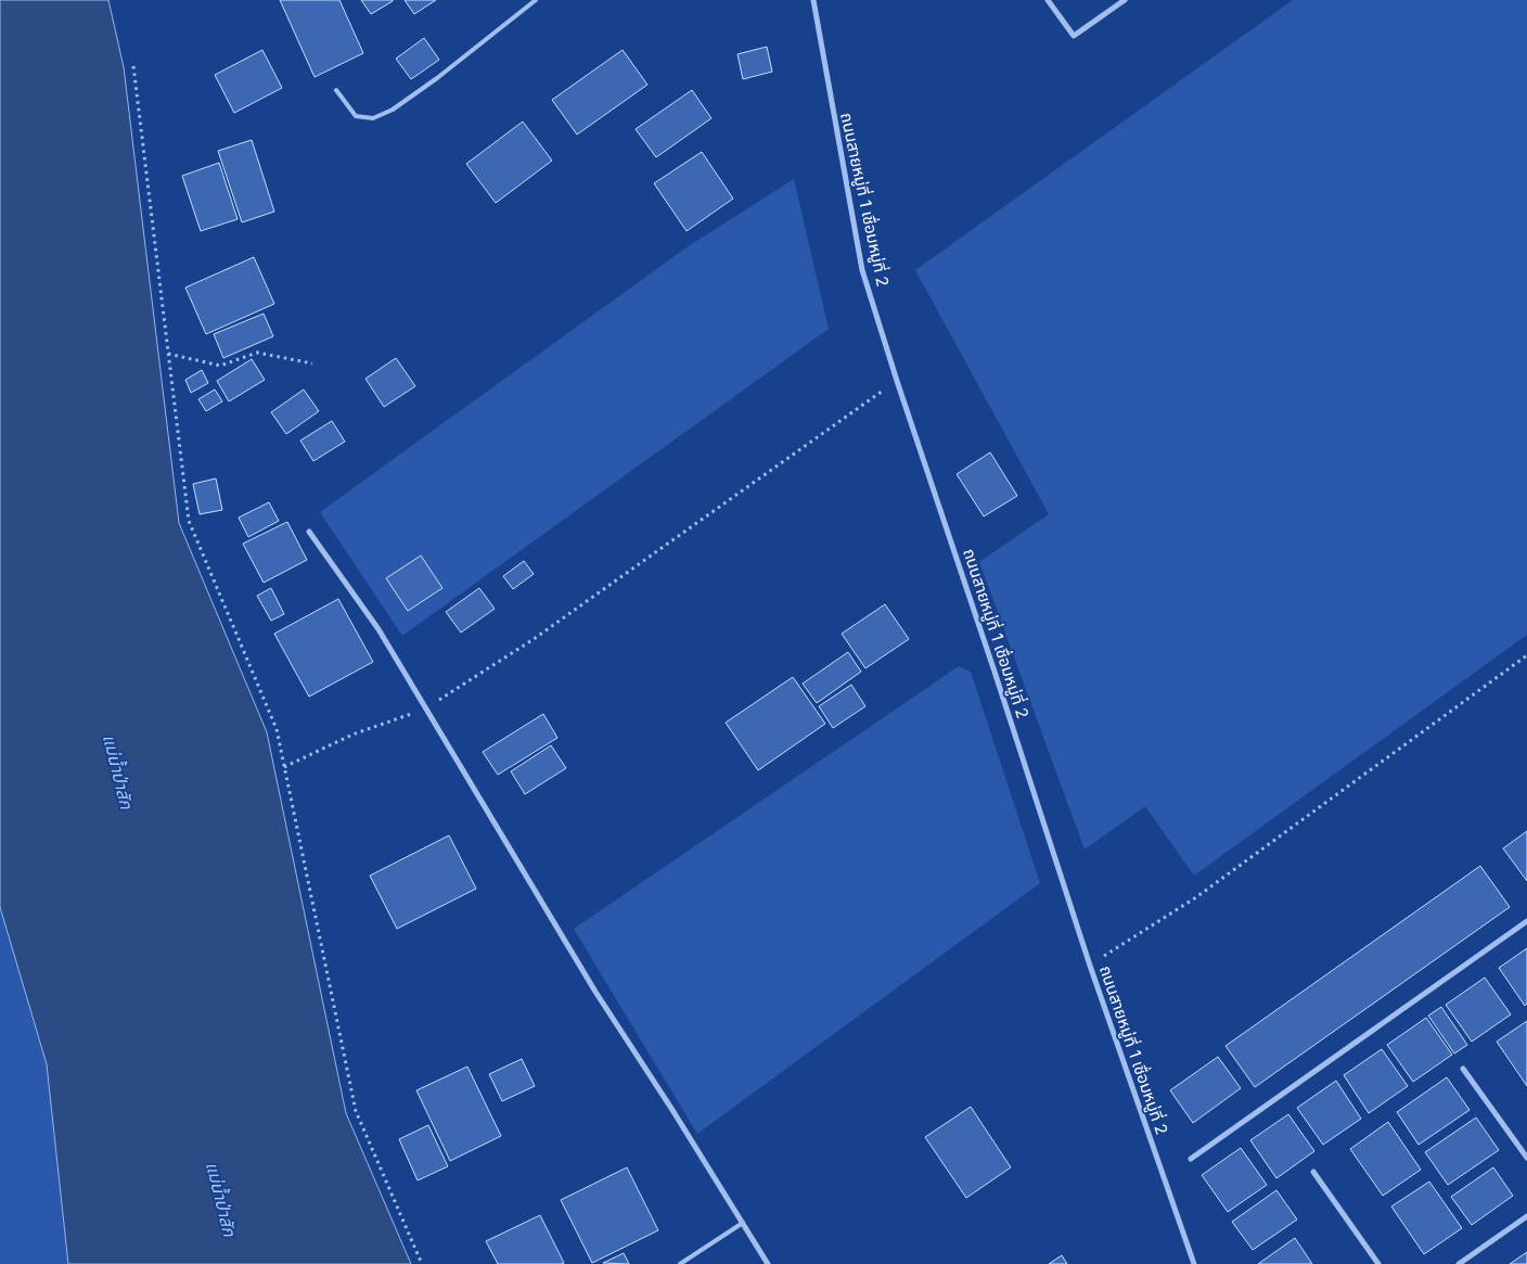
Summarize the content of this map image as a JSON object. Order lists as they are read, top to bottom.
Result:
{
  "streets": {
    "street": ["ถนนสายหมู่ที่ 1 เชื่อมหมู่ที่ 2"]
  },
  "water": ["แม่น้ำป่าสัก"]
}
